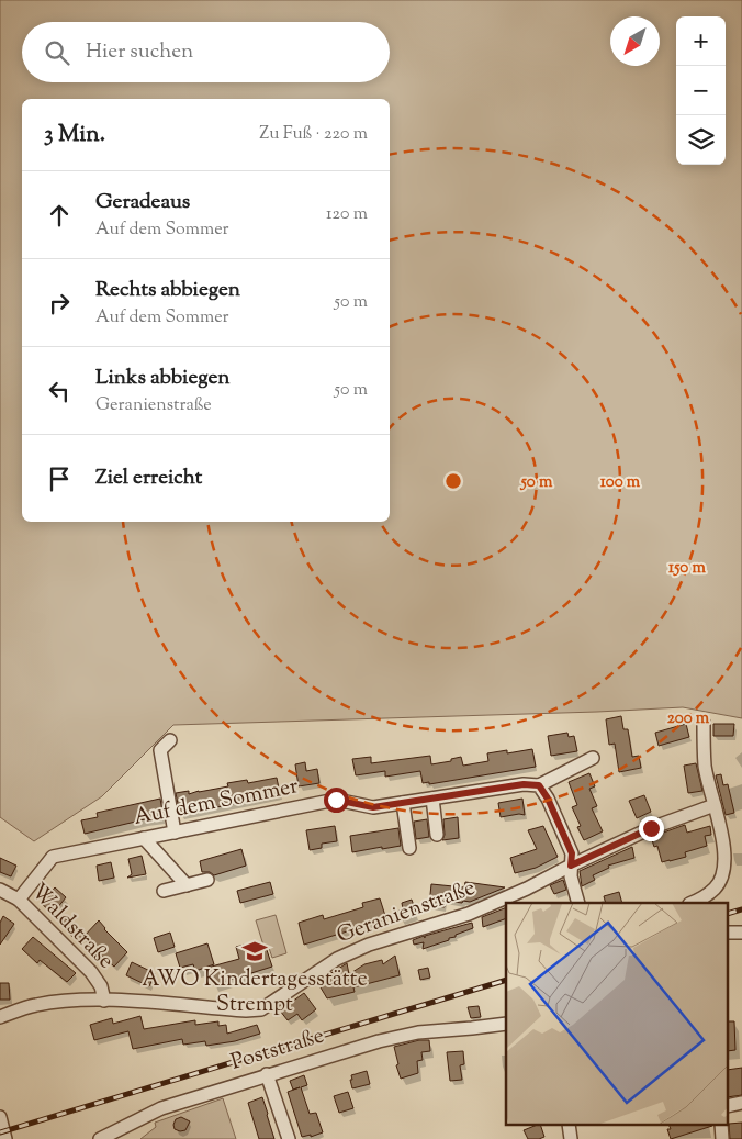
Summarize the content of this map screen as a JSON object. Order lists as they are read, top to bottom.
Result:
{
  "streets": {
    "street": [
      "Auf dem Sommer",
      "Geranienstraße",
      "Waldstraße",
      "Poststraße"
    ]
  },
  "crossings": [
    ["Auf dem Sommer", "Waldstraße"],
    ["Geranienstraße", "Waldstraße"]
  ],
  "places": {
    "school or university": ["AWO Kindertagesstätte Strempt"]
  },
  "north": "bottom left",
  "page": {
    "map_buttons": ["+", "−"],
    "search": "Hier suchen",
    "heading": ["3 Min.", "Zu Fuß · 220 m"],
    "list": [
      ["Geradeaus", "Auf dem Sommer", "120 m"],
      ["Rechts abbiegen", "Auf dem Sommer", "50 m"],
      ["Links abbiegen", "Geranienstraße", "50 m"],
      "Ziel erreicht"
    ]
  },
  "rings": [
    "50 m",
    "100 m",
    "150 m",
    "200 m"
  ]
}
